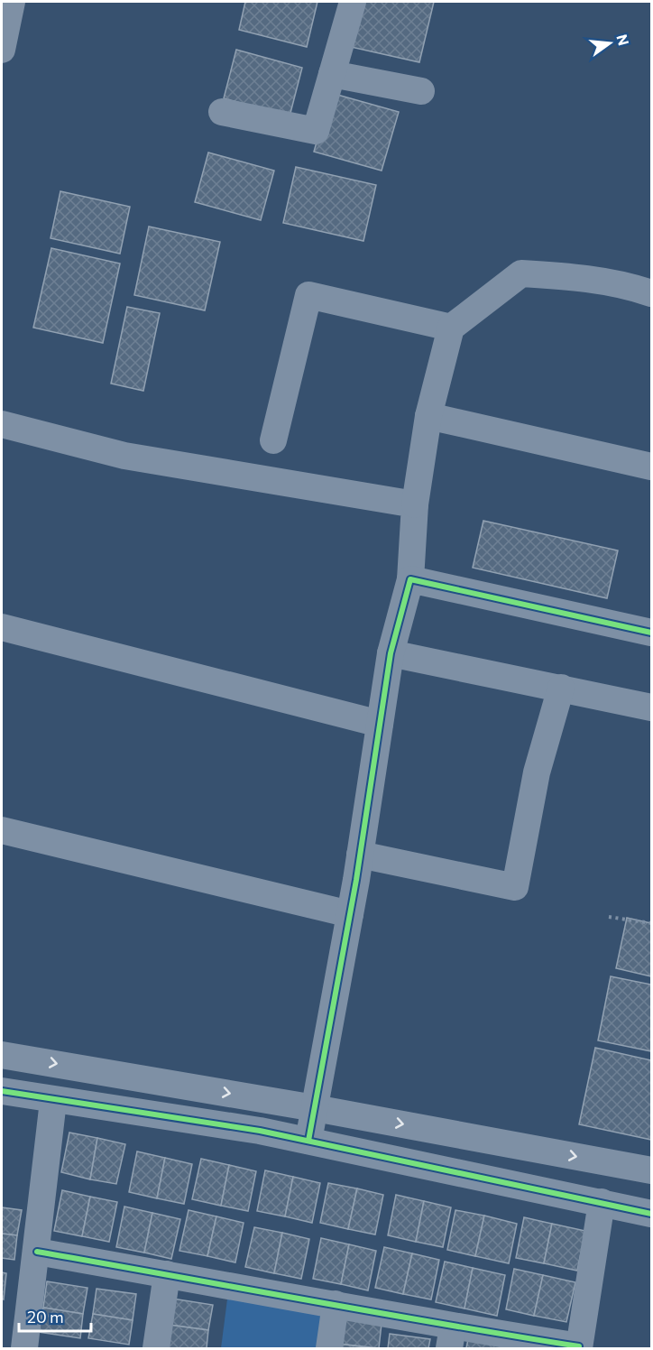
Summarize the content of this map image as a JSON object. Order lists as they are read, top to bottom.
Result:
{
  "scale_bar": "20 m",
  "north": "right"
}
